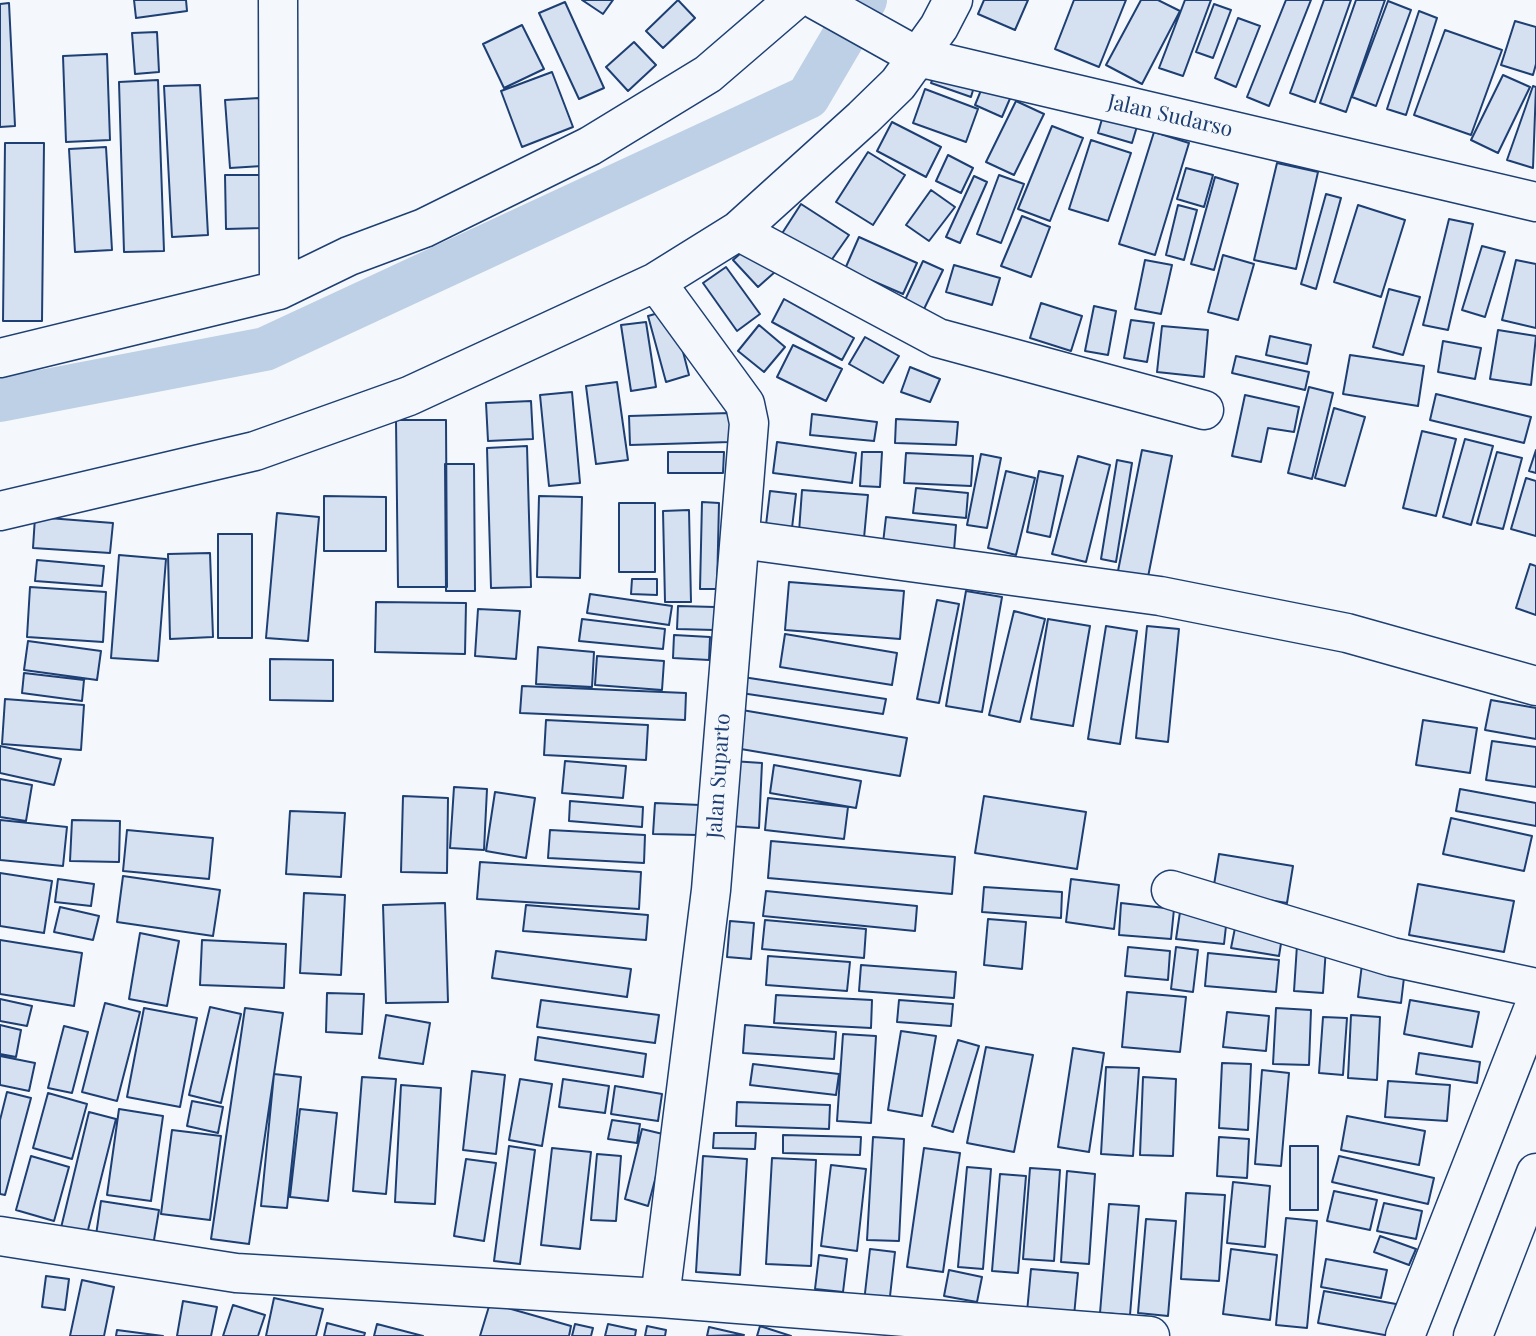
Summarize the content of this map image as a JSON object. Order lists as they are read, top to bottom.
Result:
{
  "streets": {
    "street": ["Jalan Sudarso", "Jalan Suparto"]
  }
}
